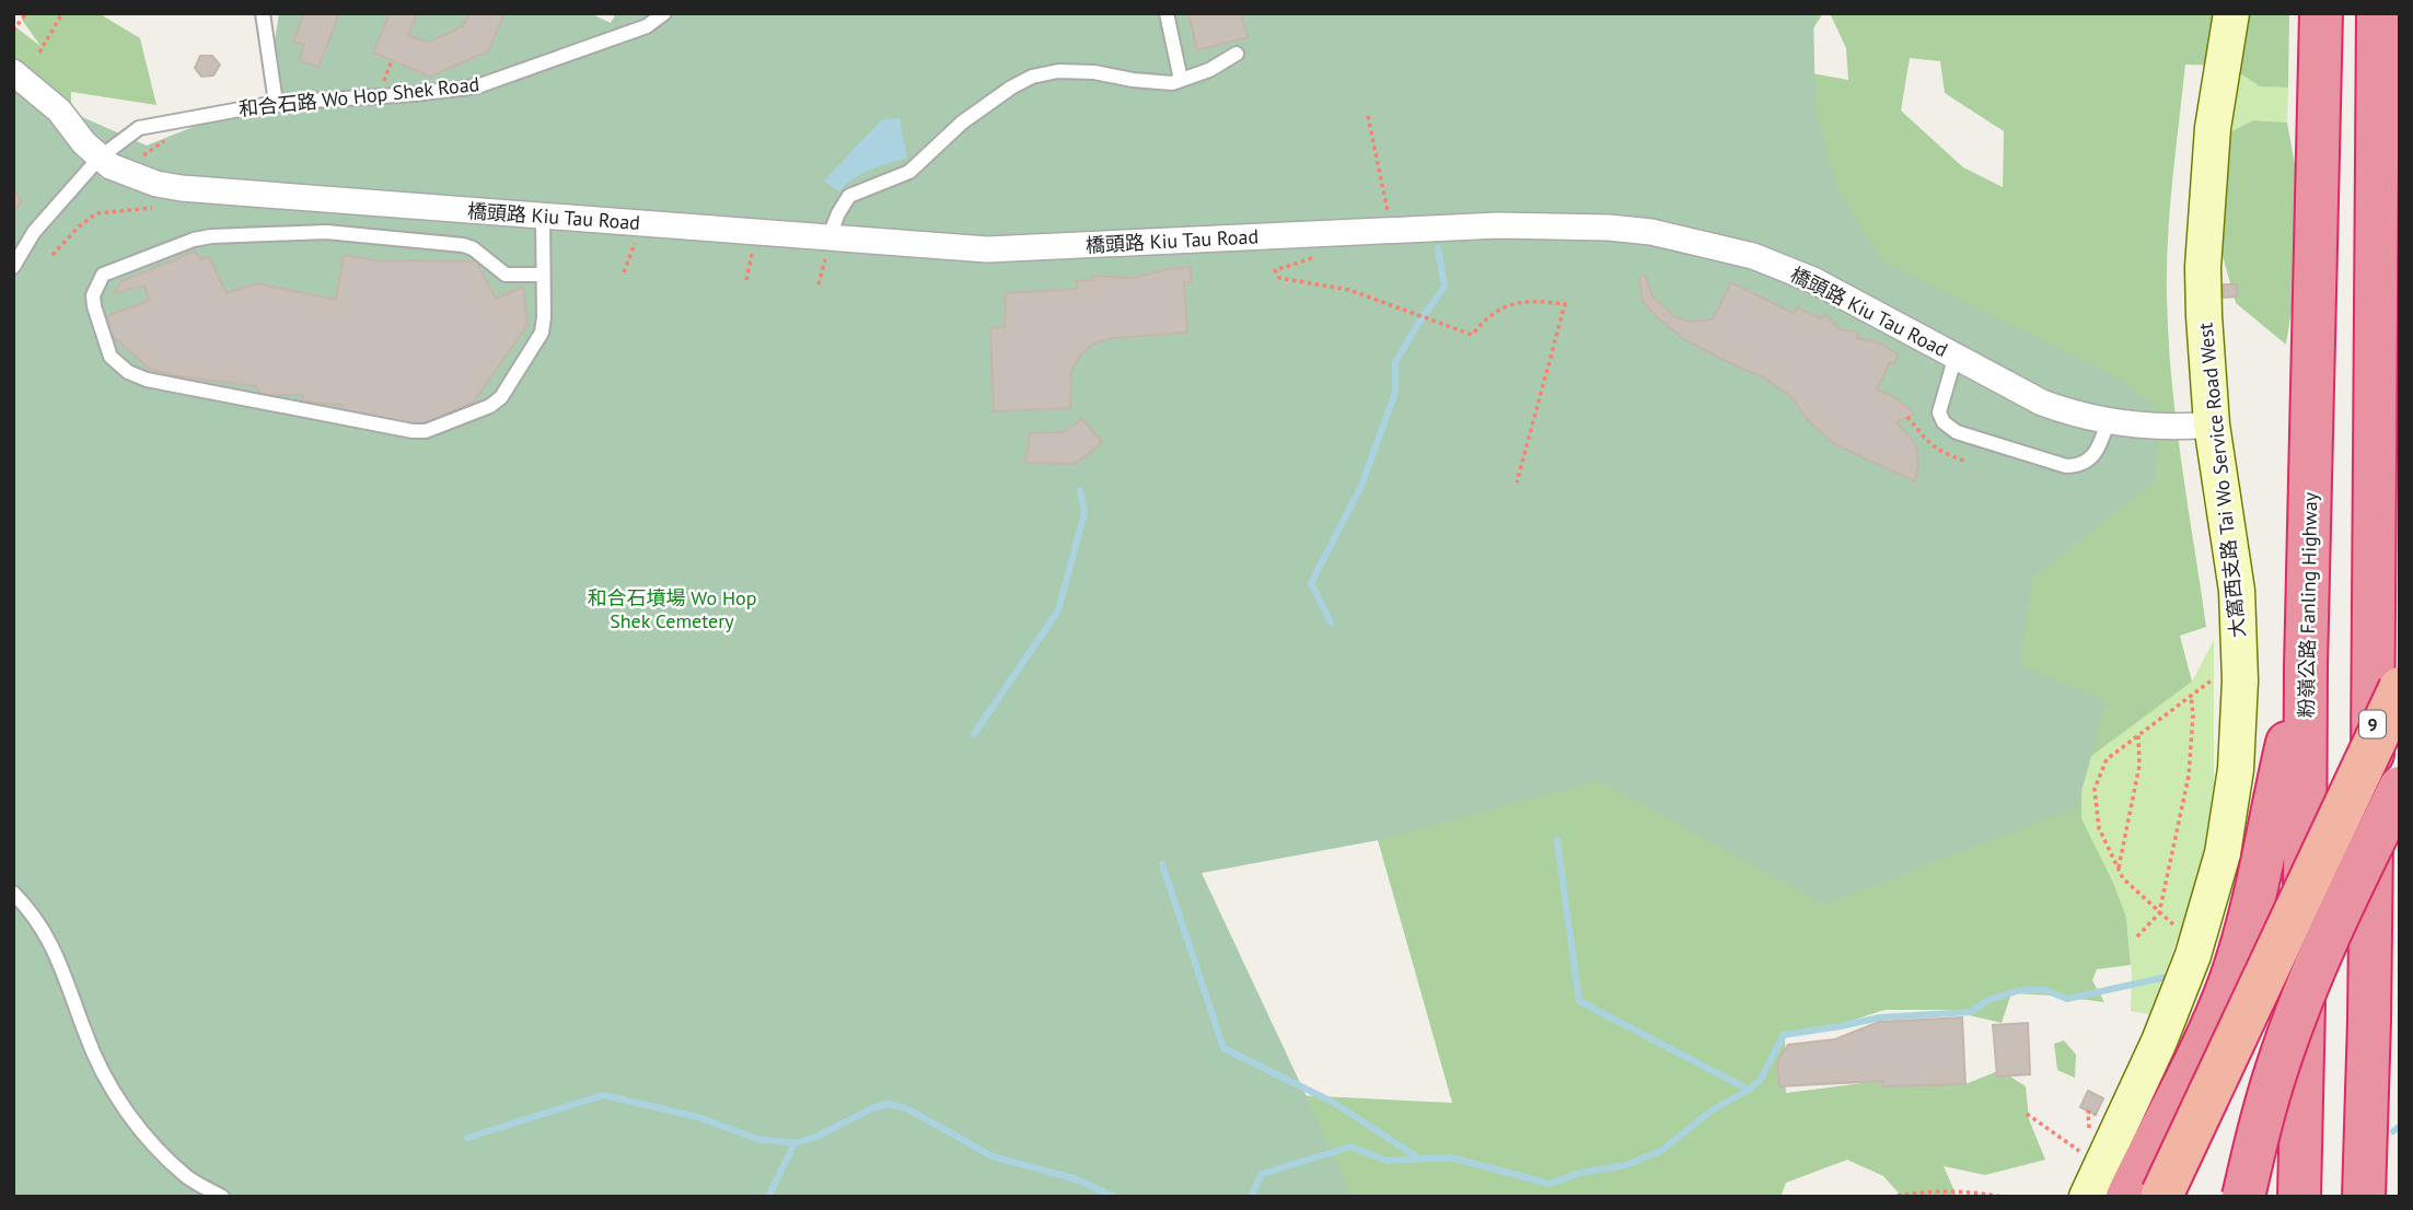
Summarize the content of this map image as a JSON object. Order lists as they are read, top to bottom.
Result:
{
  "streets": {
    "highway": ["粉嶺公路 Fanling Highway", "9"],
    "main road": ["大窩西支路 Tai Wo Service Road West"],
    "street": ["橋頭路 Kiu Tau Road"],
    "lane": ["和合石路 Wo Hop Shek Road"]
  },
  "crossings": [
    ["和合石路 Wo Hop Shek Road", "橋頭路 Kiu Tau Road"],
    ["橋頭路 Kiu Tau Road", "大窩西支路 Tai Wo Service Road West"]
  ],
  "parks": ["和合石墳場 Wo Hop Shek Cemetery"]
}
